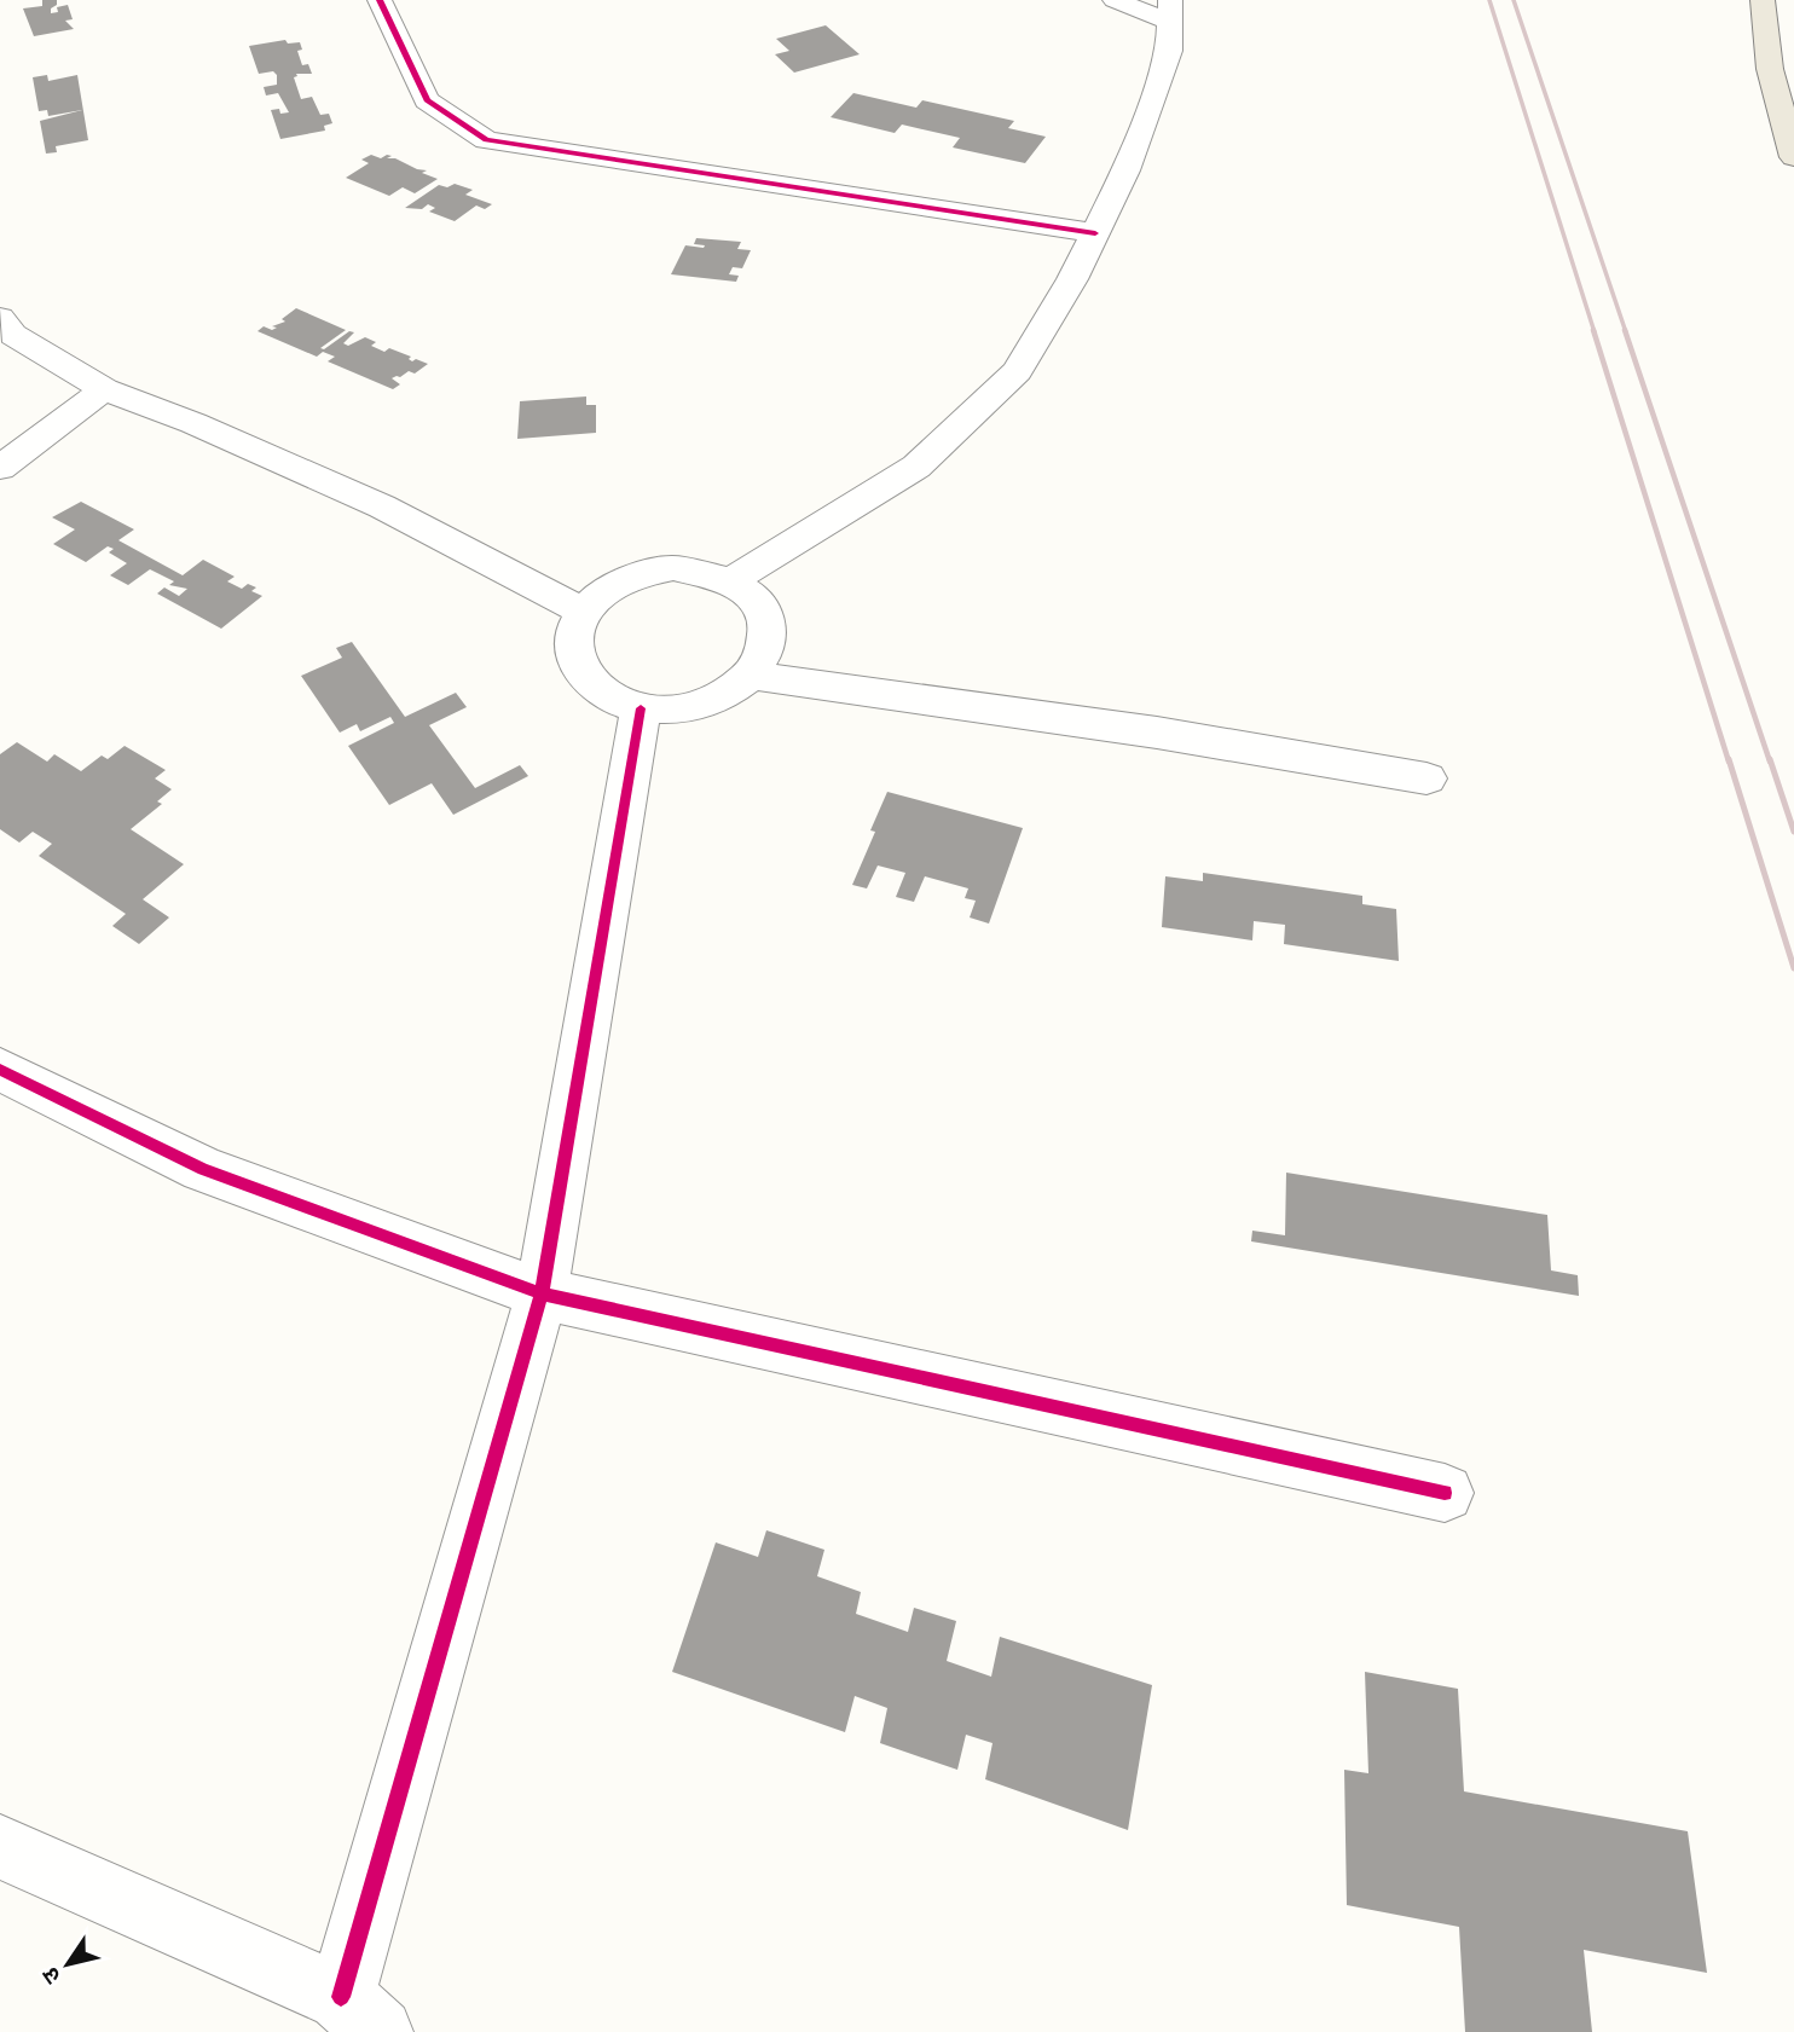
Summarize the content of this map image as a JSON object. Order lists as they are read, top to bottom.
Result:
{
  "north": "bottom left"
}
